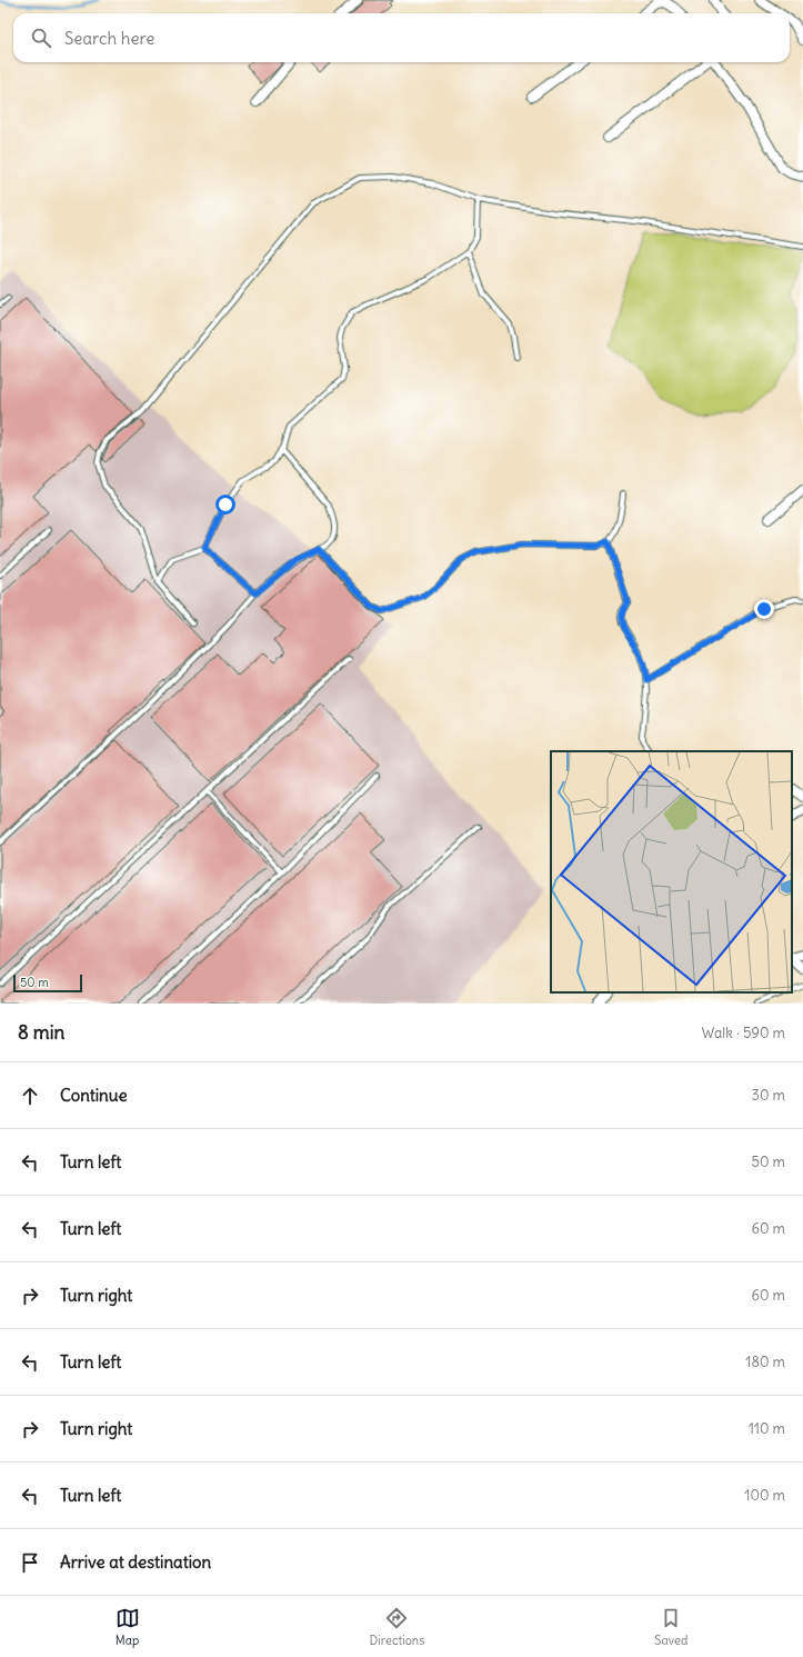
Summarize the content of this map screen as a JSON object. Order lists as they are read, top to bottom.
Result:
{
  "scale_bar": "50 m",
  "page": {
    "search": "Search here",
    "scale": "50 m",
    "heading": ["8 min", "Walk · 590 m"],
    "list": [
      ["Continue", "30 m"],
      ["Turn left", "50 m"],
      ["Turn left", "60 m"],
      ["Turn right", "60 m"],
      ["Turn left", "180 m"],
      ["Turn right", "110 m"],
      ["Turn left", "100 m"],
      "Arrive at destination"
    ],
    "nav": ["Map", "Directions", "Saved"]
  }
}
